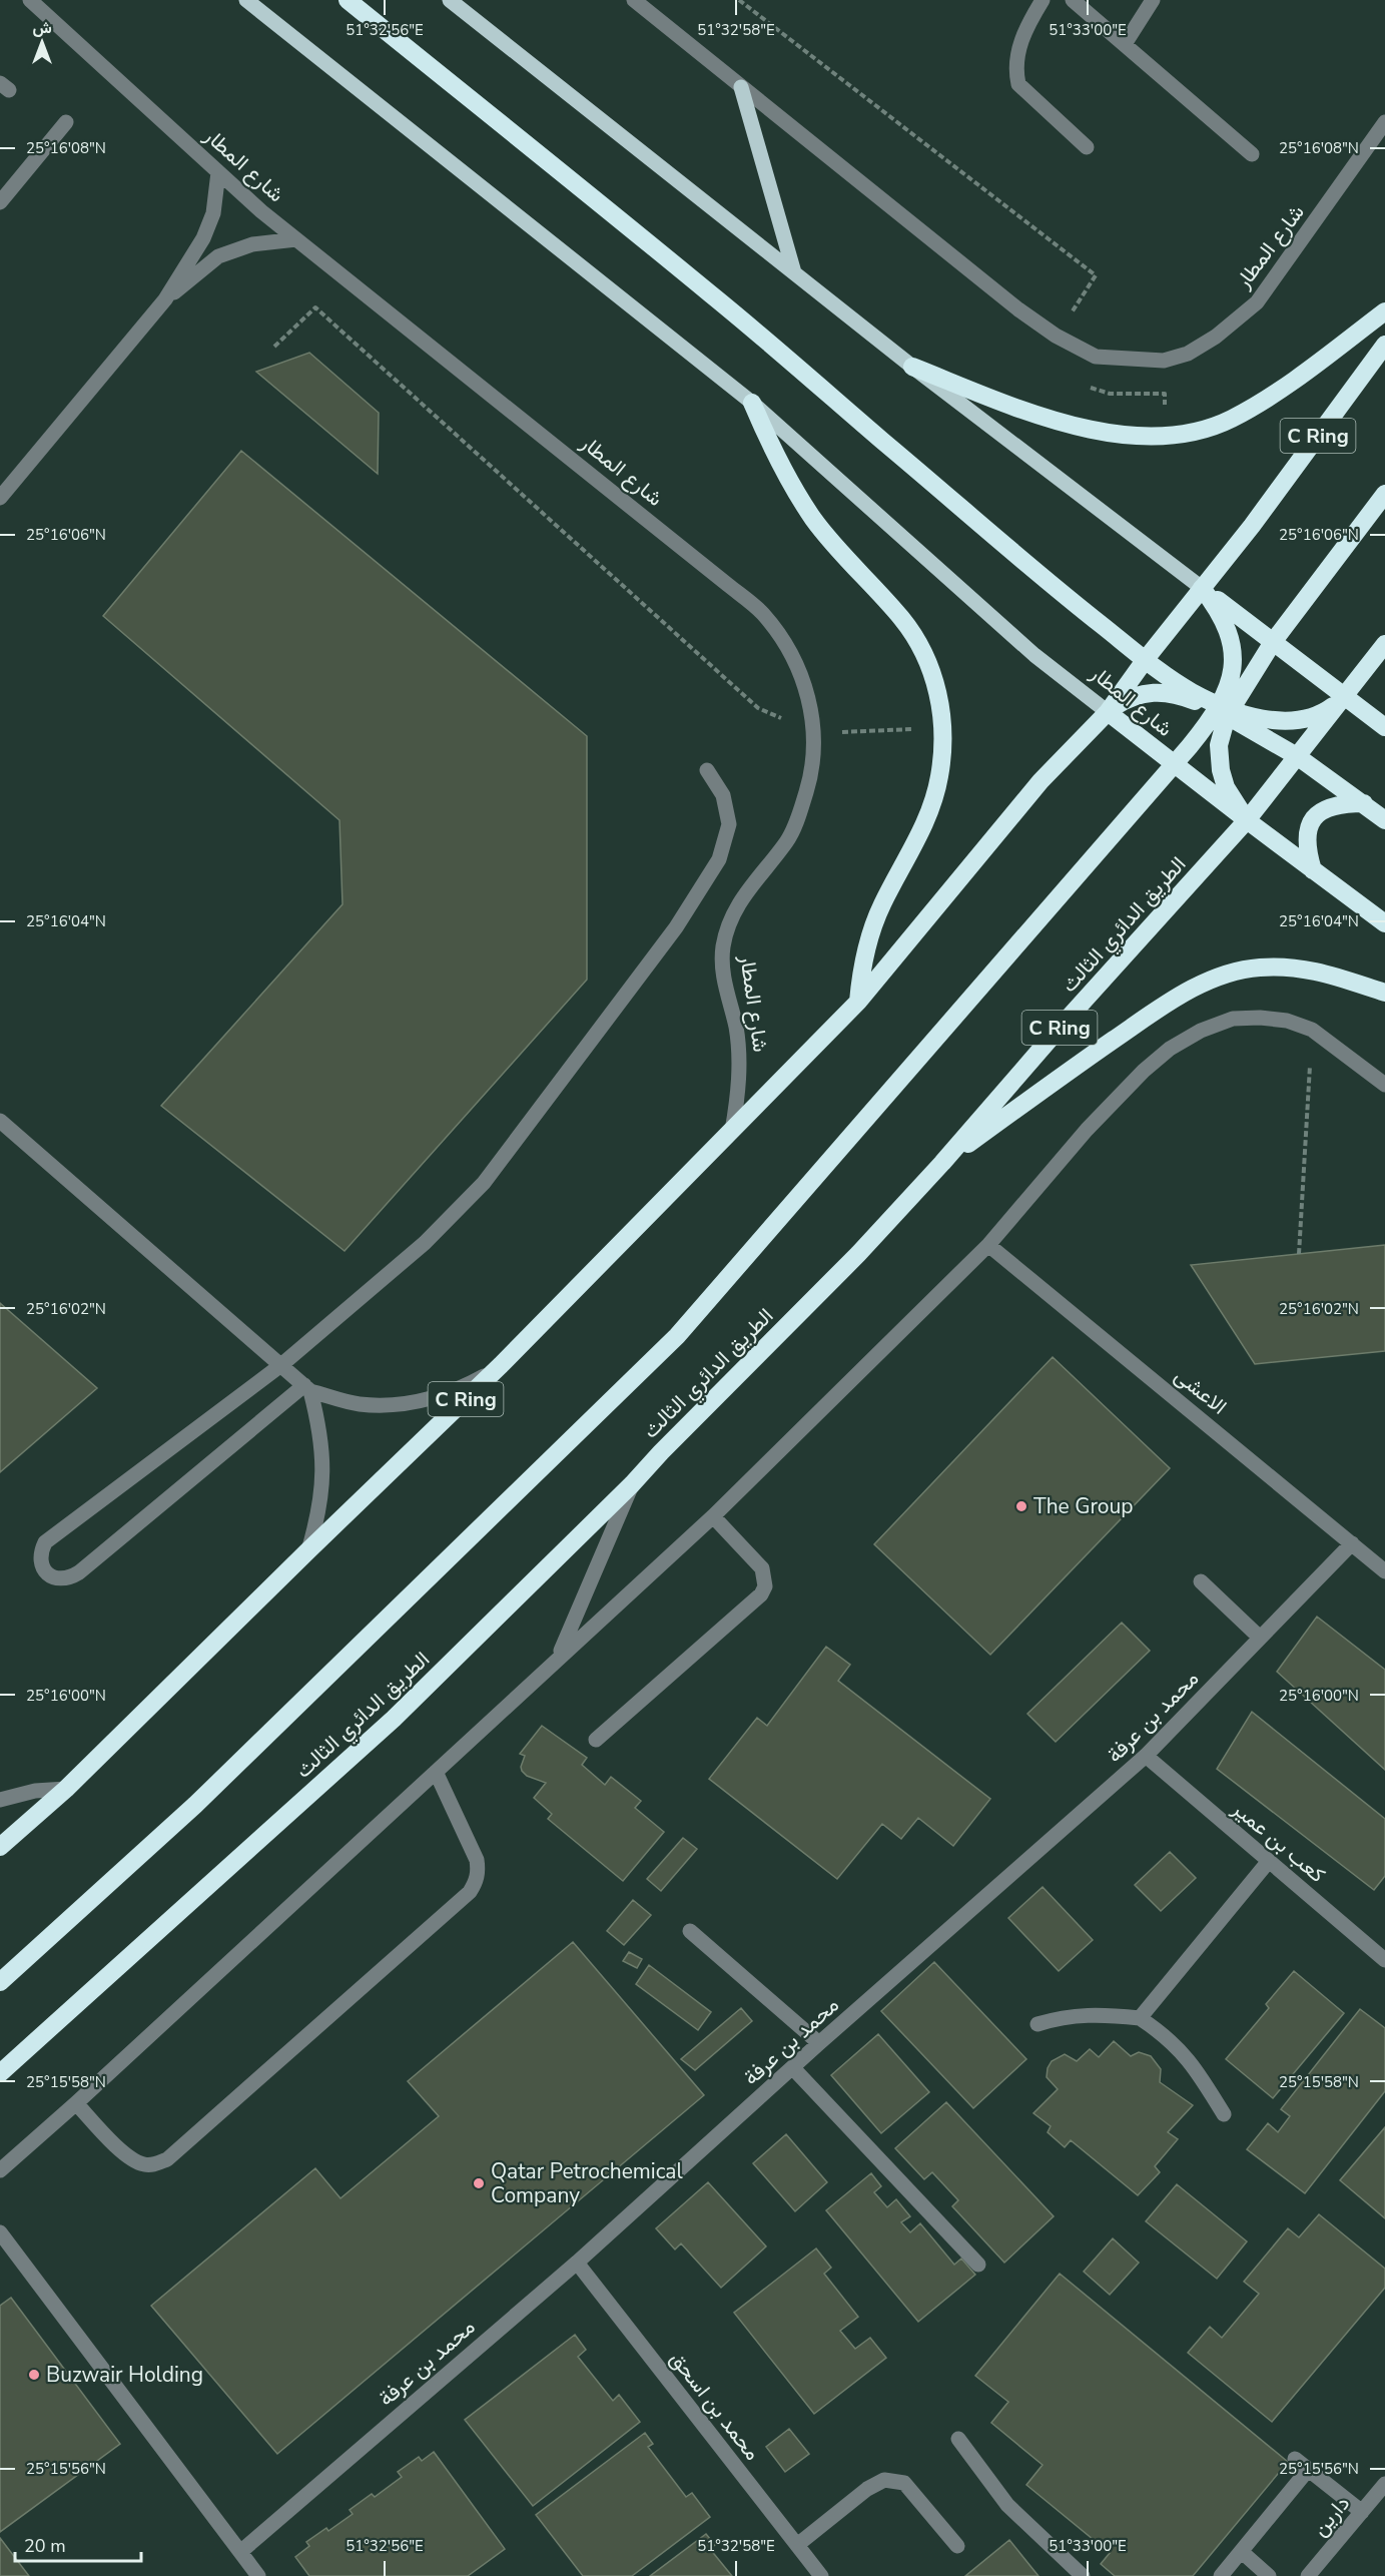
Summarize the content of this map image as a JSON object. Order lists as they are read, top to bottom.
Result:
{
  "streets": {
    "highway": ["شارع المطار", "C Ring", "الطريق الدائري الثالث"],
    "street": [
      "الاعشى",
      "محمد بن عرفة",
      "كعب بن عمير",
      "محمد بن اسحق",
      "دارين"
    ]
  },
  "crossings": [
    ["شارع المطار", "C Ring"],
    ["شارع المطار", "الطريق الدائري الثالث"],
    ["الاعشى", "محمد بن عرفة"],
    ["محمد بن عرفة", "كعب بن عمير"],
    ["محمد بن عرفة", "محمد بن اسحق"]
  ],
  "places": ["The Group", "Qatar Petrochemical Company", "Buzwair Holding"],
  "scale_bar": "20 m",
  "north": "top",
  "coordinates": [
    "51°32'56\"E",
    "51°32'58\"E",
    "51°33'00\"E",
    "25°16'08\"N",
    "25°16'06\"N",
    "25°16'04\"N",
    "25°16'02\"N",
    "25°16'00\"N",
    "25°15'58\"N",
    "25°15'56\"N"
  ]
}
